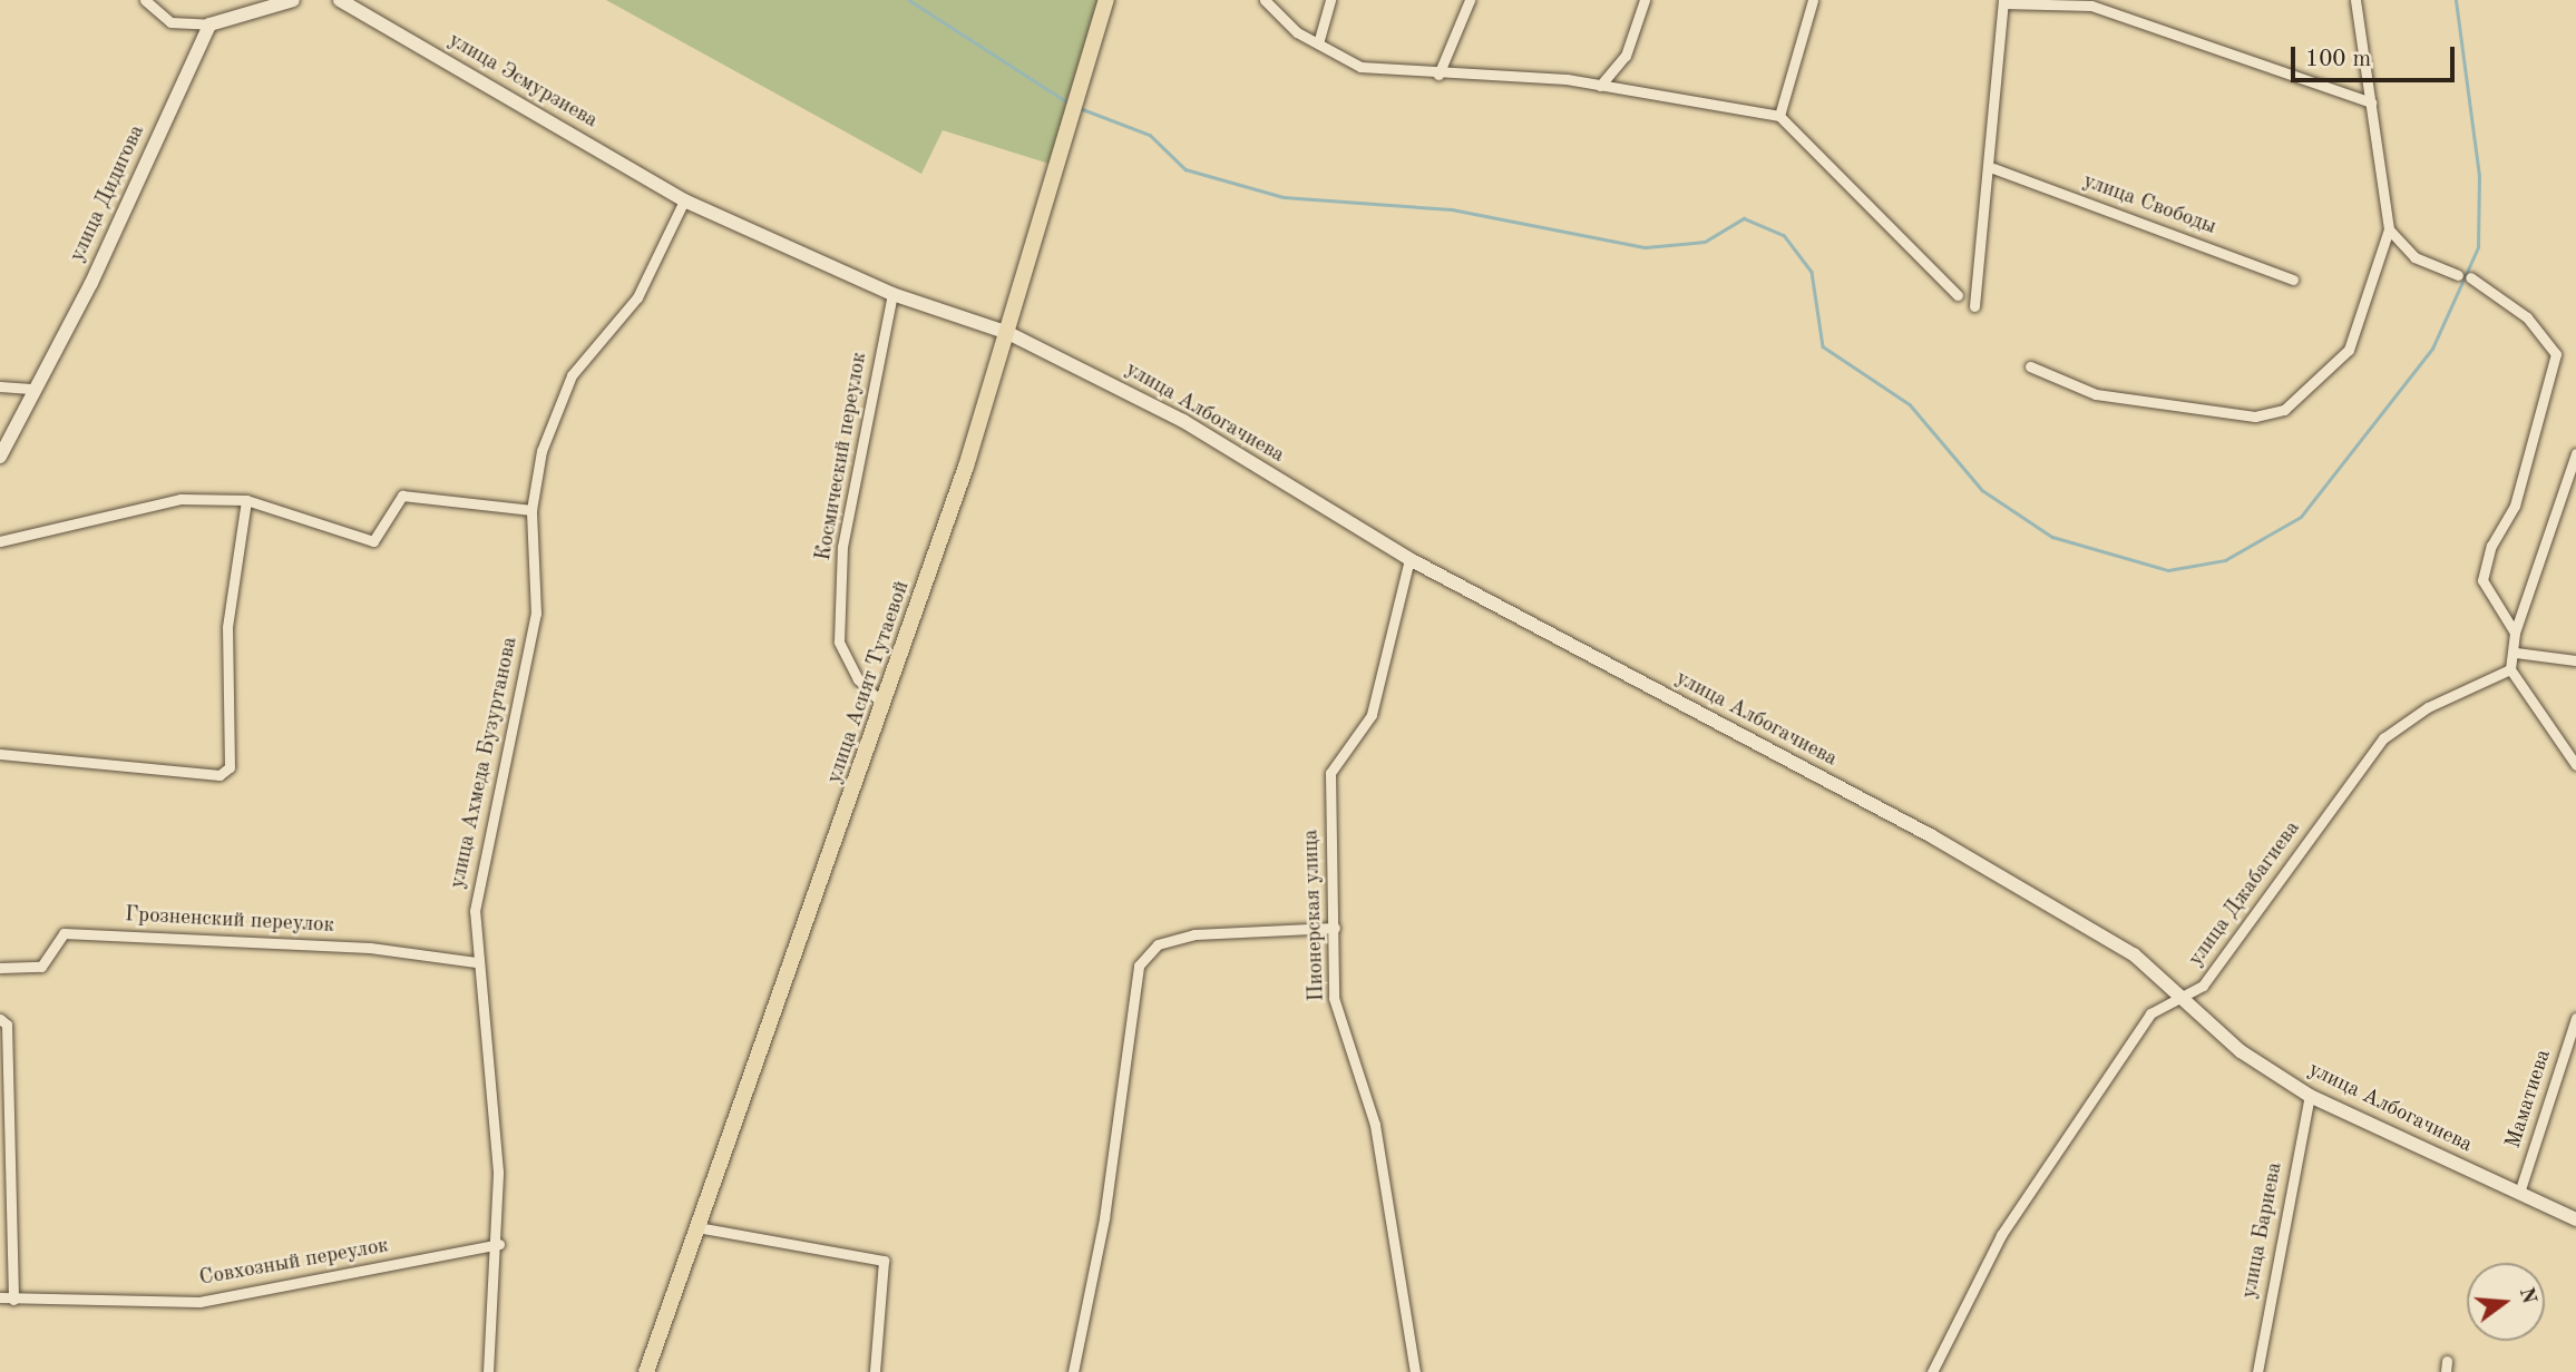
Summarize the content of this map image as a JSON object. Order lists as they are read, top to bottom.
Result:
{
  "streets": {
    "main road": ["улица Асият Тутаевой"],
    "street": [
      "улица Эсмурзиева",
      "улица Дидигова",
      "улица Свободы",
      "улица Албогачиева",
      "Космический переулок",
      "улица Ахмеда Бузуртанова",
      "улица Джабагиева",
      "Пионерская улица",
      "Грозненский переулок",
      "Маматиева",
      "улица Бариева",
      "Совхозный переулок"
    ]
  },
  "crossings": [
    ["улица Эсмурзиева", "улица Албогачиева"],
    ["улица Эсмурзиева", "Космический переулок"],
    ["улица Эсмурзиева", "улица Ахмеда Бузуртанова"],
    ["улица Албогачиева", "Космический переулок"],
    ["улица Албогачиева", "улица Асият Тутаевой"],
    ["улица Албогачиева", "улица Джабагиева"],
    ["улица Албогачиева", "Пионерская улица"],
    ["улица Албогачиева", "Маматиева"],
    ["улица Албогачиева", "улица Бариева"],
    ["Космический переулок", "улица Асият Тутаевой"],
    ["улица Ахмеда Бузуртанова", "Грозненский переулок"],
    ["улица Ахмеда Бузуртанова", "Совхозный переулок"]
  ],
  "scale_bar": "100 m",
  "north": "right"
}
